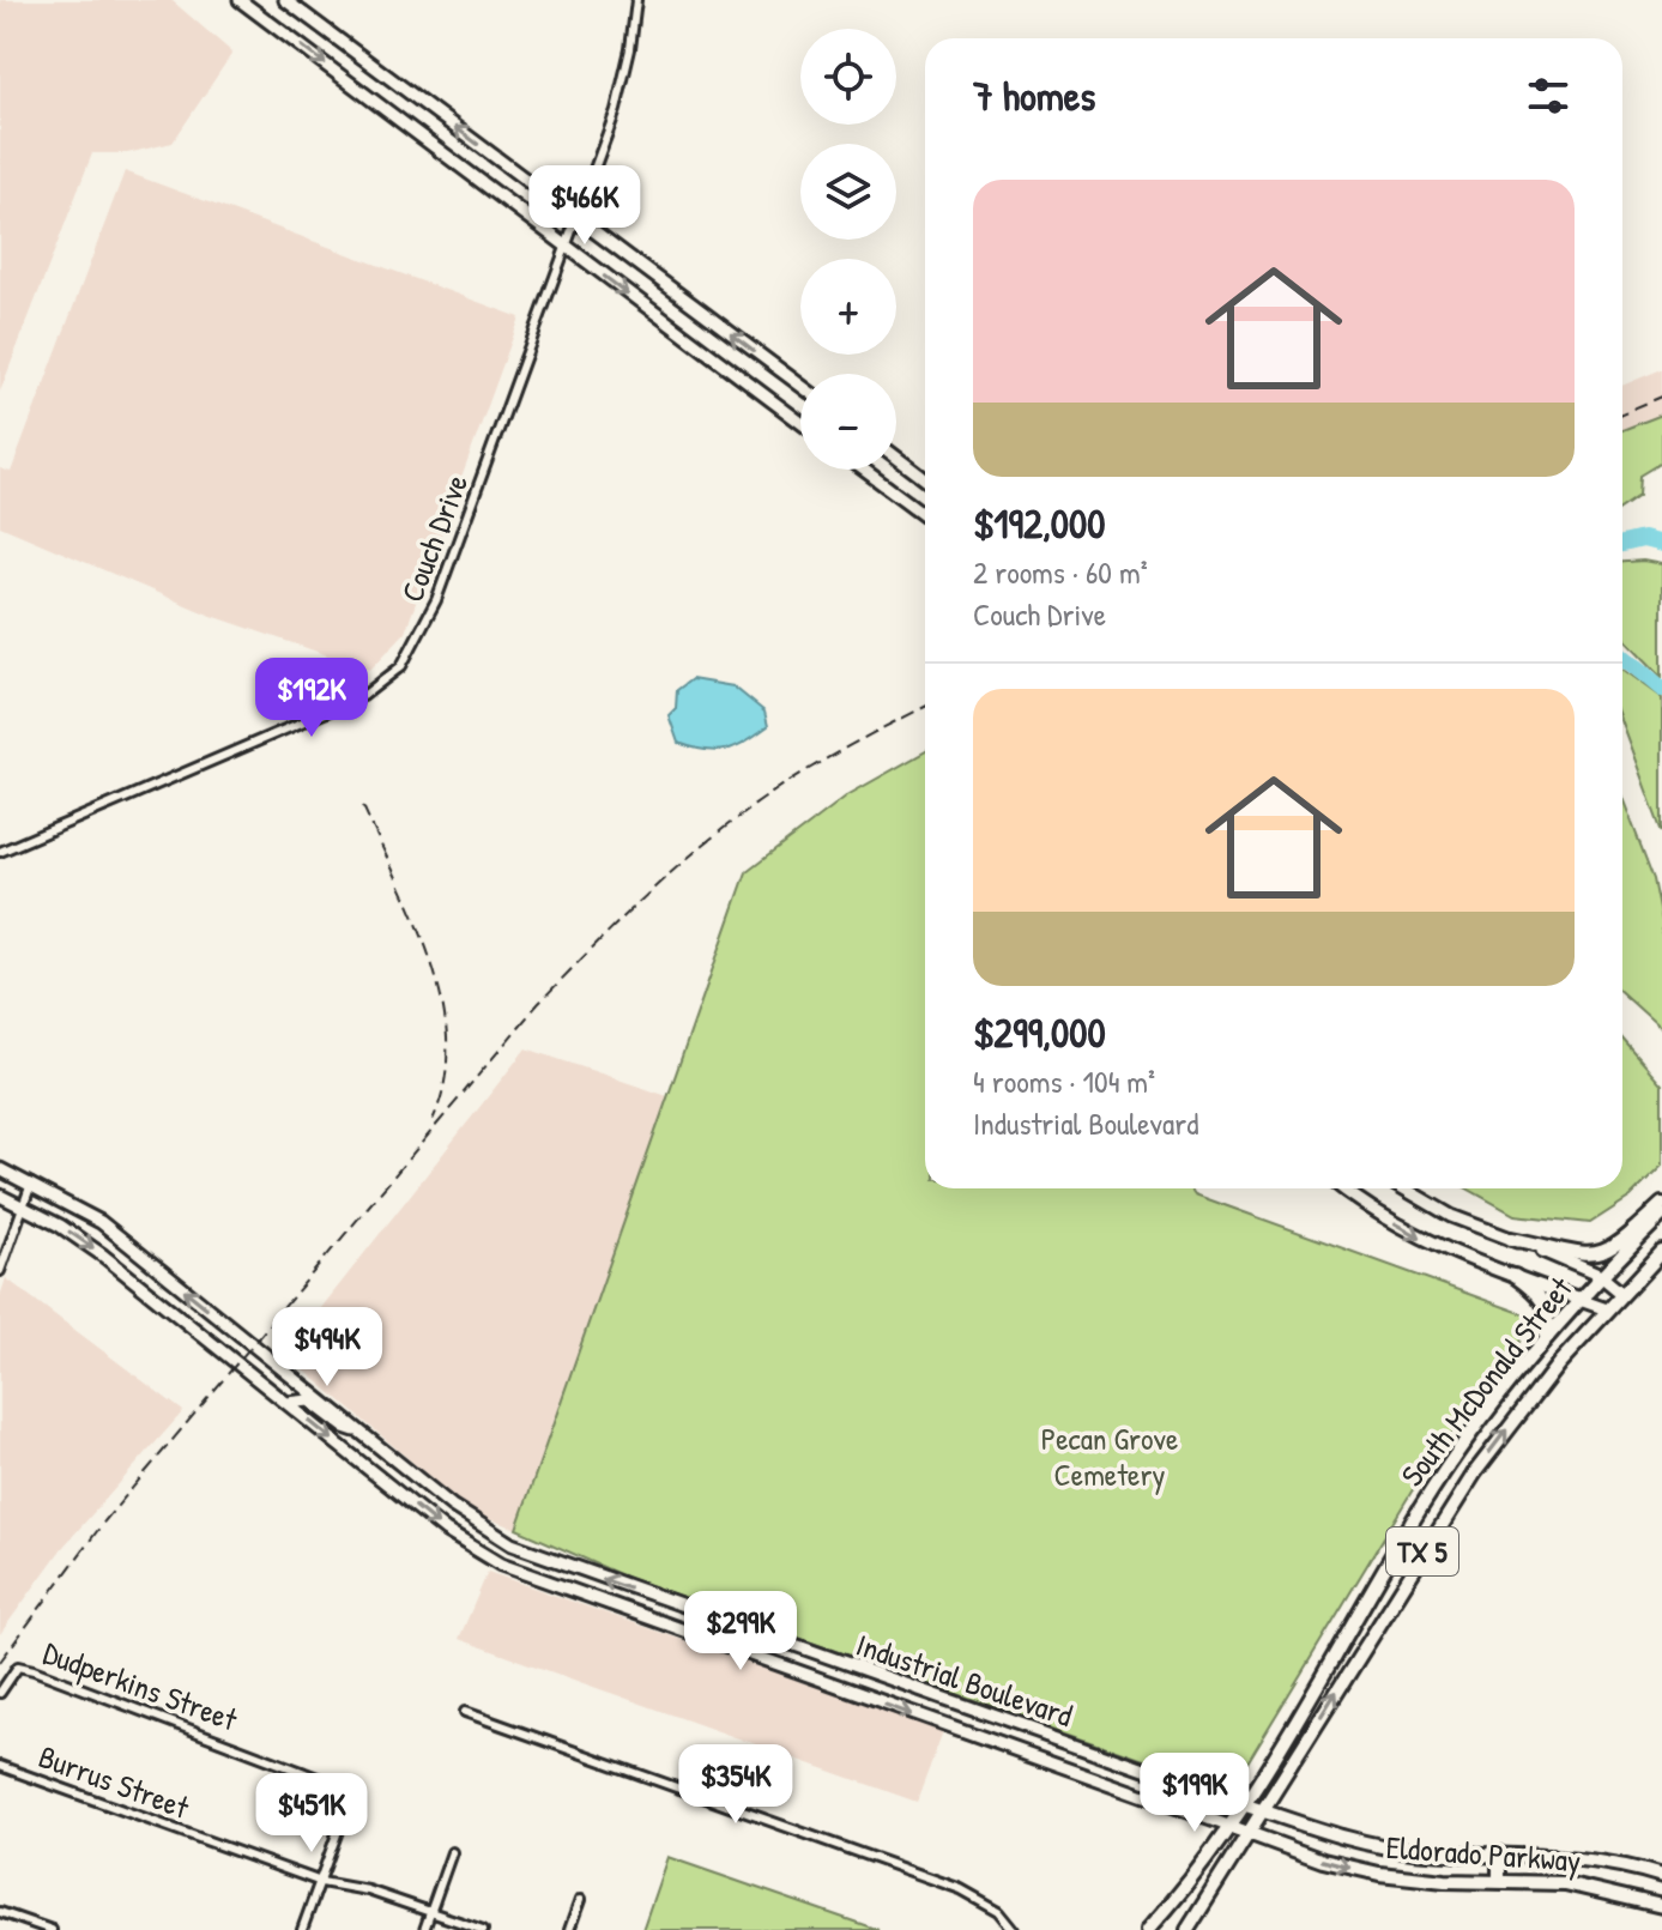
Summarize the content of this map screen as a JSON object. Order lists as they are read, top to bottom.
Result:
{
  "streets": {
    "main road": [
      "South McDonald Street",
      "TX 5",
      "Industrial Boulevard",
      "Eldorado Parkway"
    ],
    "street": ["Couch Drive", "Dudperkins Street", "Burrus Street"]
  },
  "crossings": [
    ["South McDonald Street", "Industrial Boulevard"],
    ["South McDonald Street", "Eldorado Parkway"],
    ["Industrial Boulevard", "Eldorado Parkway"],
    ["Dudperkins Street", "Burrus Street"]
  ],
  "parks": ["Pecan Grove Cemetery"],
  "page": {
    "map_buttons": ["+", "−"],
    "heading": "7 homes",
    "list": [
      {
        "name": "$192,000",
        "note": "2 rooms · 60 m² · Couch Drive"
      },
      {
        "name": "$299,000",
        "note": "4 rooms · 104 m² · Industrial Boulevard"
      }
    ],
    "price": [
      "$466K",
      "$192K",
      "$494K",
      "$299K",
      "$354K",
      "$199K",
      "$451K"
    ]
  }
}
